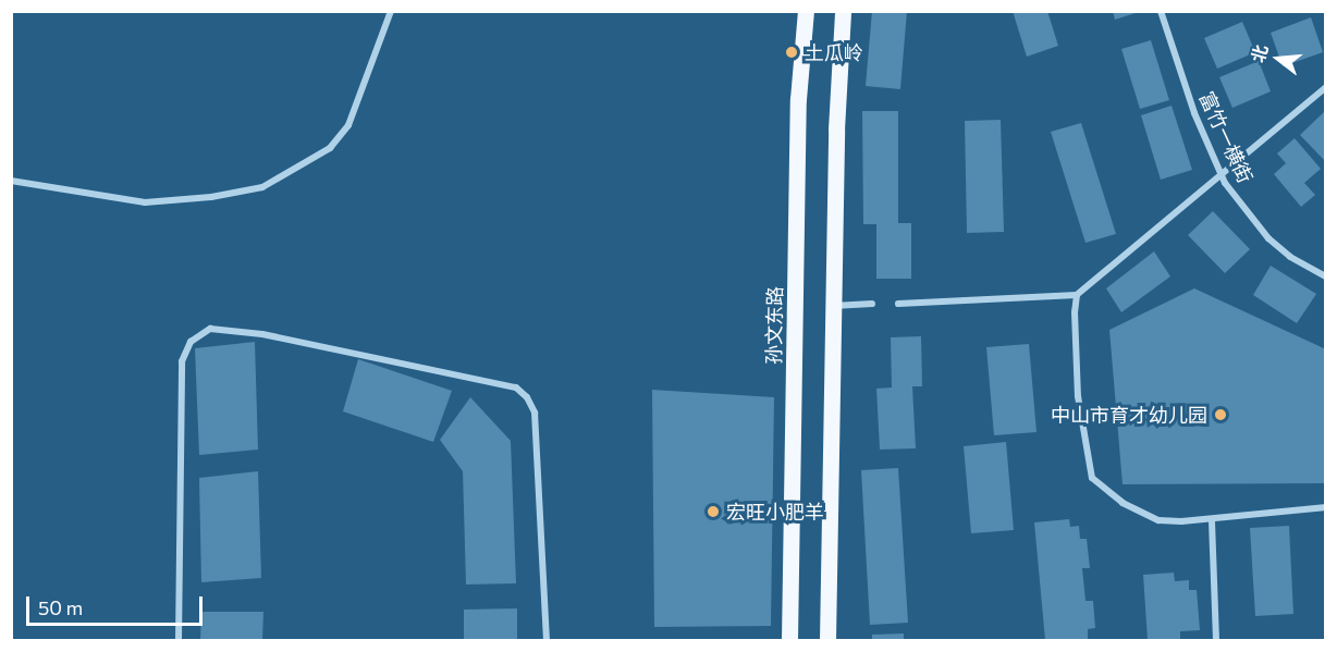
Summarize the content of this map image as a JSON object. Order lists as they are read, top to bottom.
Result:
{
  "streets": {
    "main road": ["孙文东路"],
    "street": ["富竹一横街"]
  },
  "places": ["土瓜岭", "中山市育才幼儿园", "宏旺小肥羊"],
  "scale_bar": "50 m",
  "north": "left"
}
